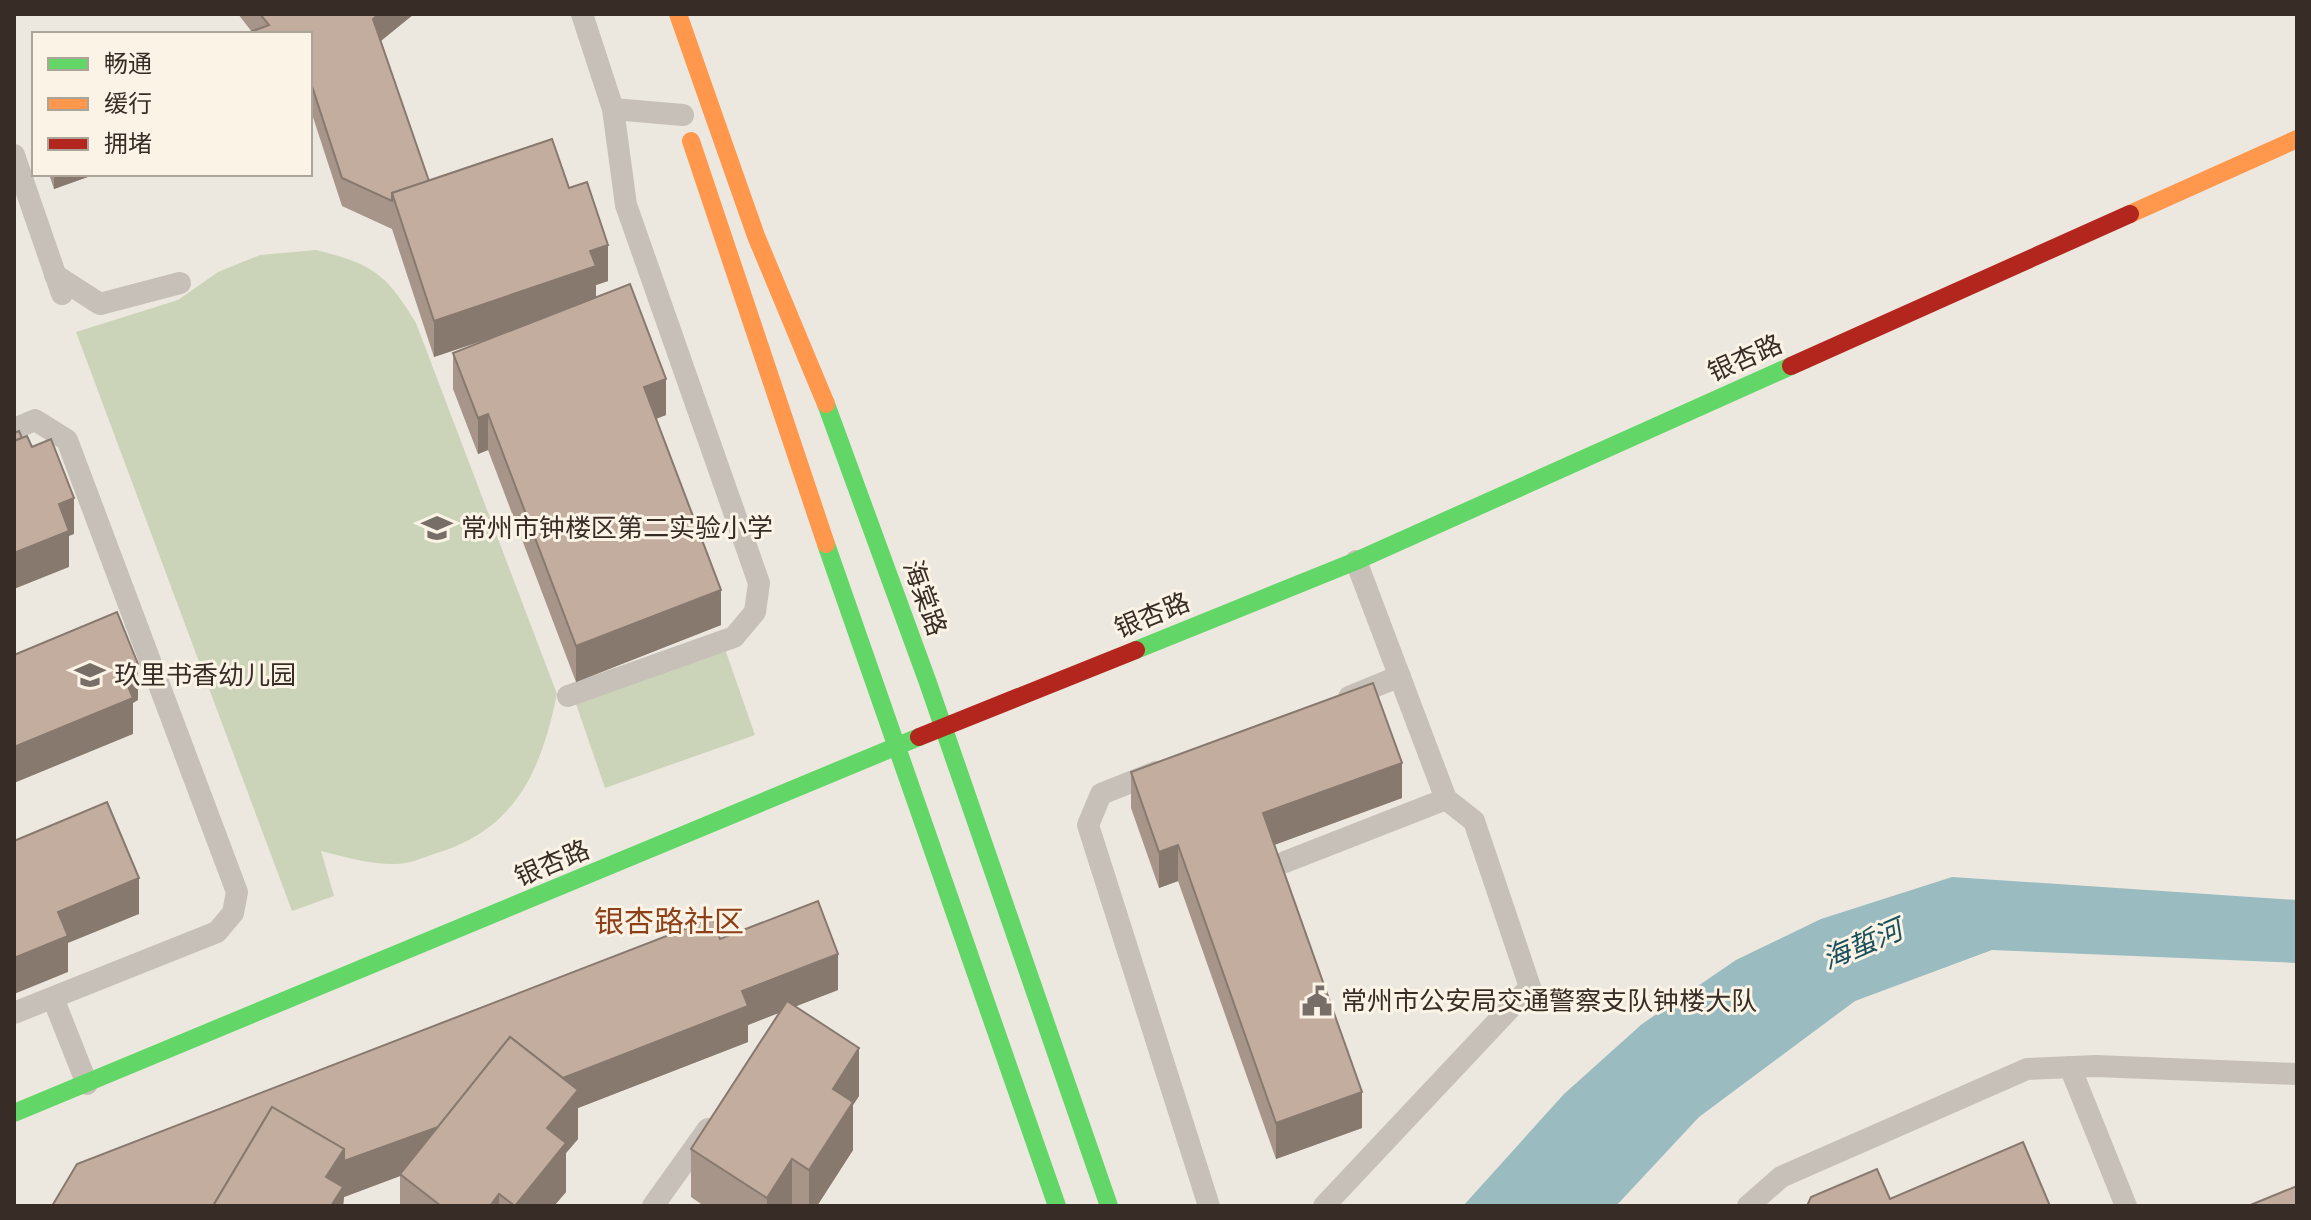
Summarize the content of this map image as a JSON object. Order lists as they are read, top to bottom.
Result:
{
  "streets": {
    "street": ["银杏路", "海棠路"]
  },
  "crossings": [
    ["银杏路", "海棠路"]
  ],
  "districts": ["银杏路社区"],
  "water": ["海蜇河"],
  "places": {
    "school or university": ["常州市钟楼区第二实验小学", "玖里书香幼儿园"],
    "public building": ["常州市公安局交通警察支队钟楼大队"]
  },
  "legend": ["畅通", "缓行", "拥堵"]
}
